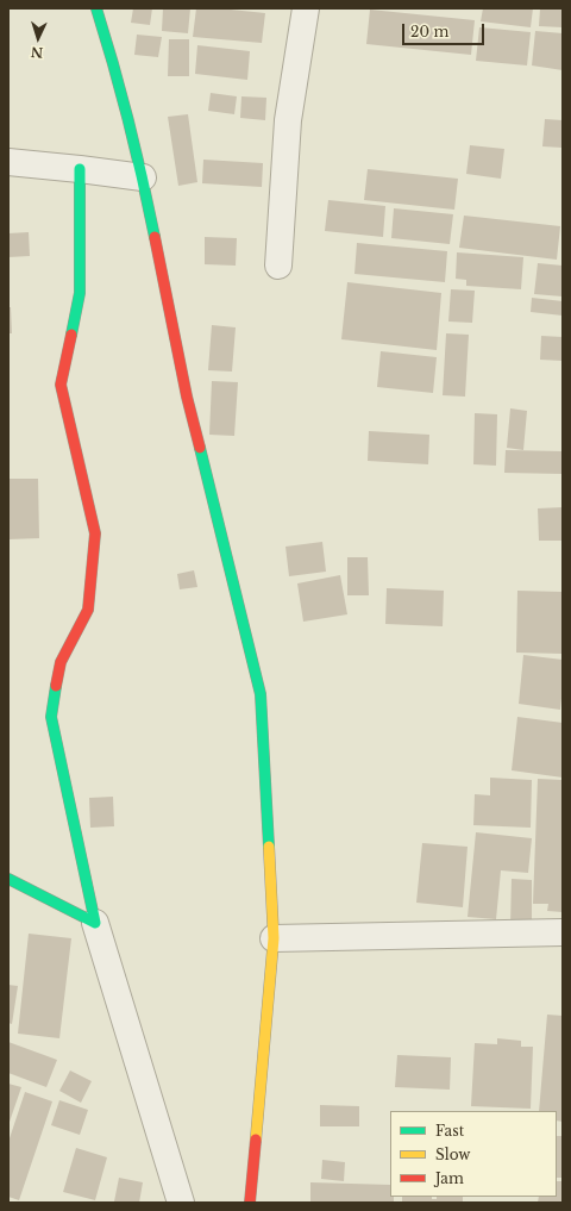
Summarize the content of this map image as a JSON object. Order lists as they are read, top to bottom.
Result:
{
  "legend": ["Fast", "Slow", "Jam"],
  "scale_bar": "20 m",
  "north": "bottom"
}
